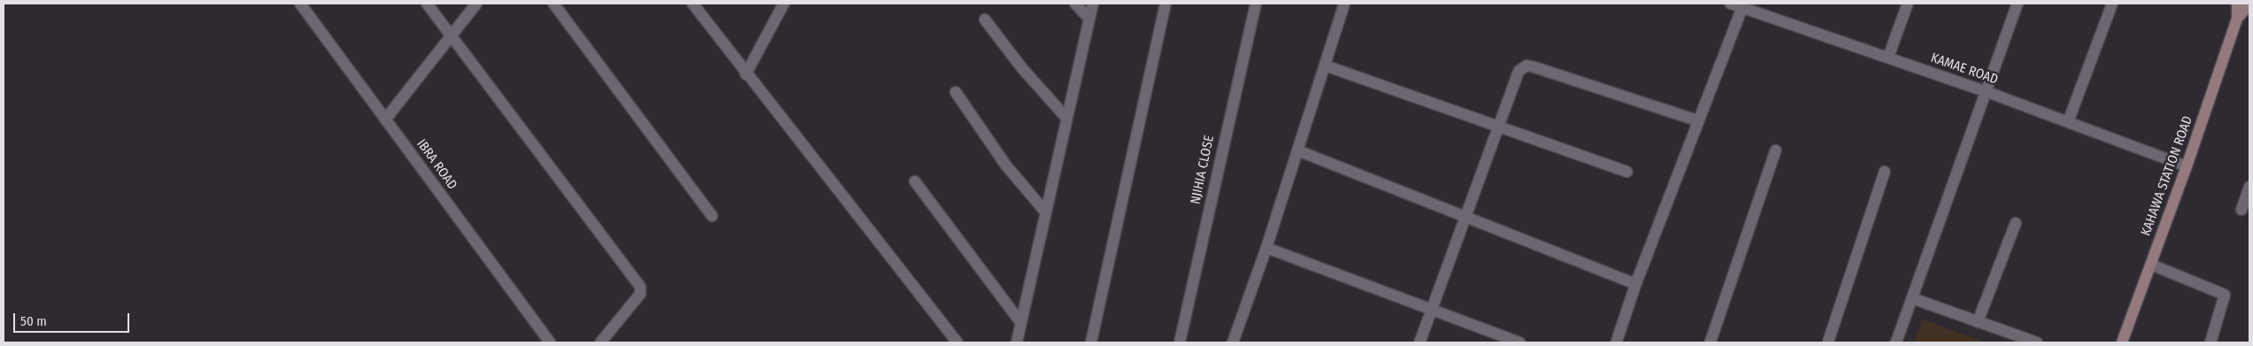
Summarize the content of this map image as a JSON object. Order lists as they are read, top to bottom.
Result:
{
  "streets": {
    "street": [
      "KAMAE ROAD",
      "IBRA ROAD",
      "NJIHIA CLOSE",
      "KAHAWA STATION ROAD"
    ]
  },
  "crossings": [
    ["KAMAE ROAD", "KAHAWA STATION ROAD"]
  ],
  "scale_bar": "50 m"
}
